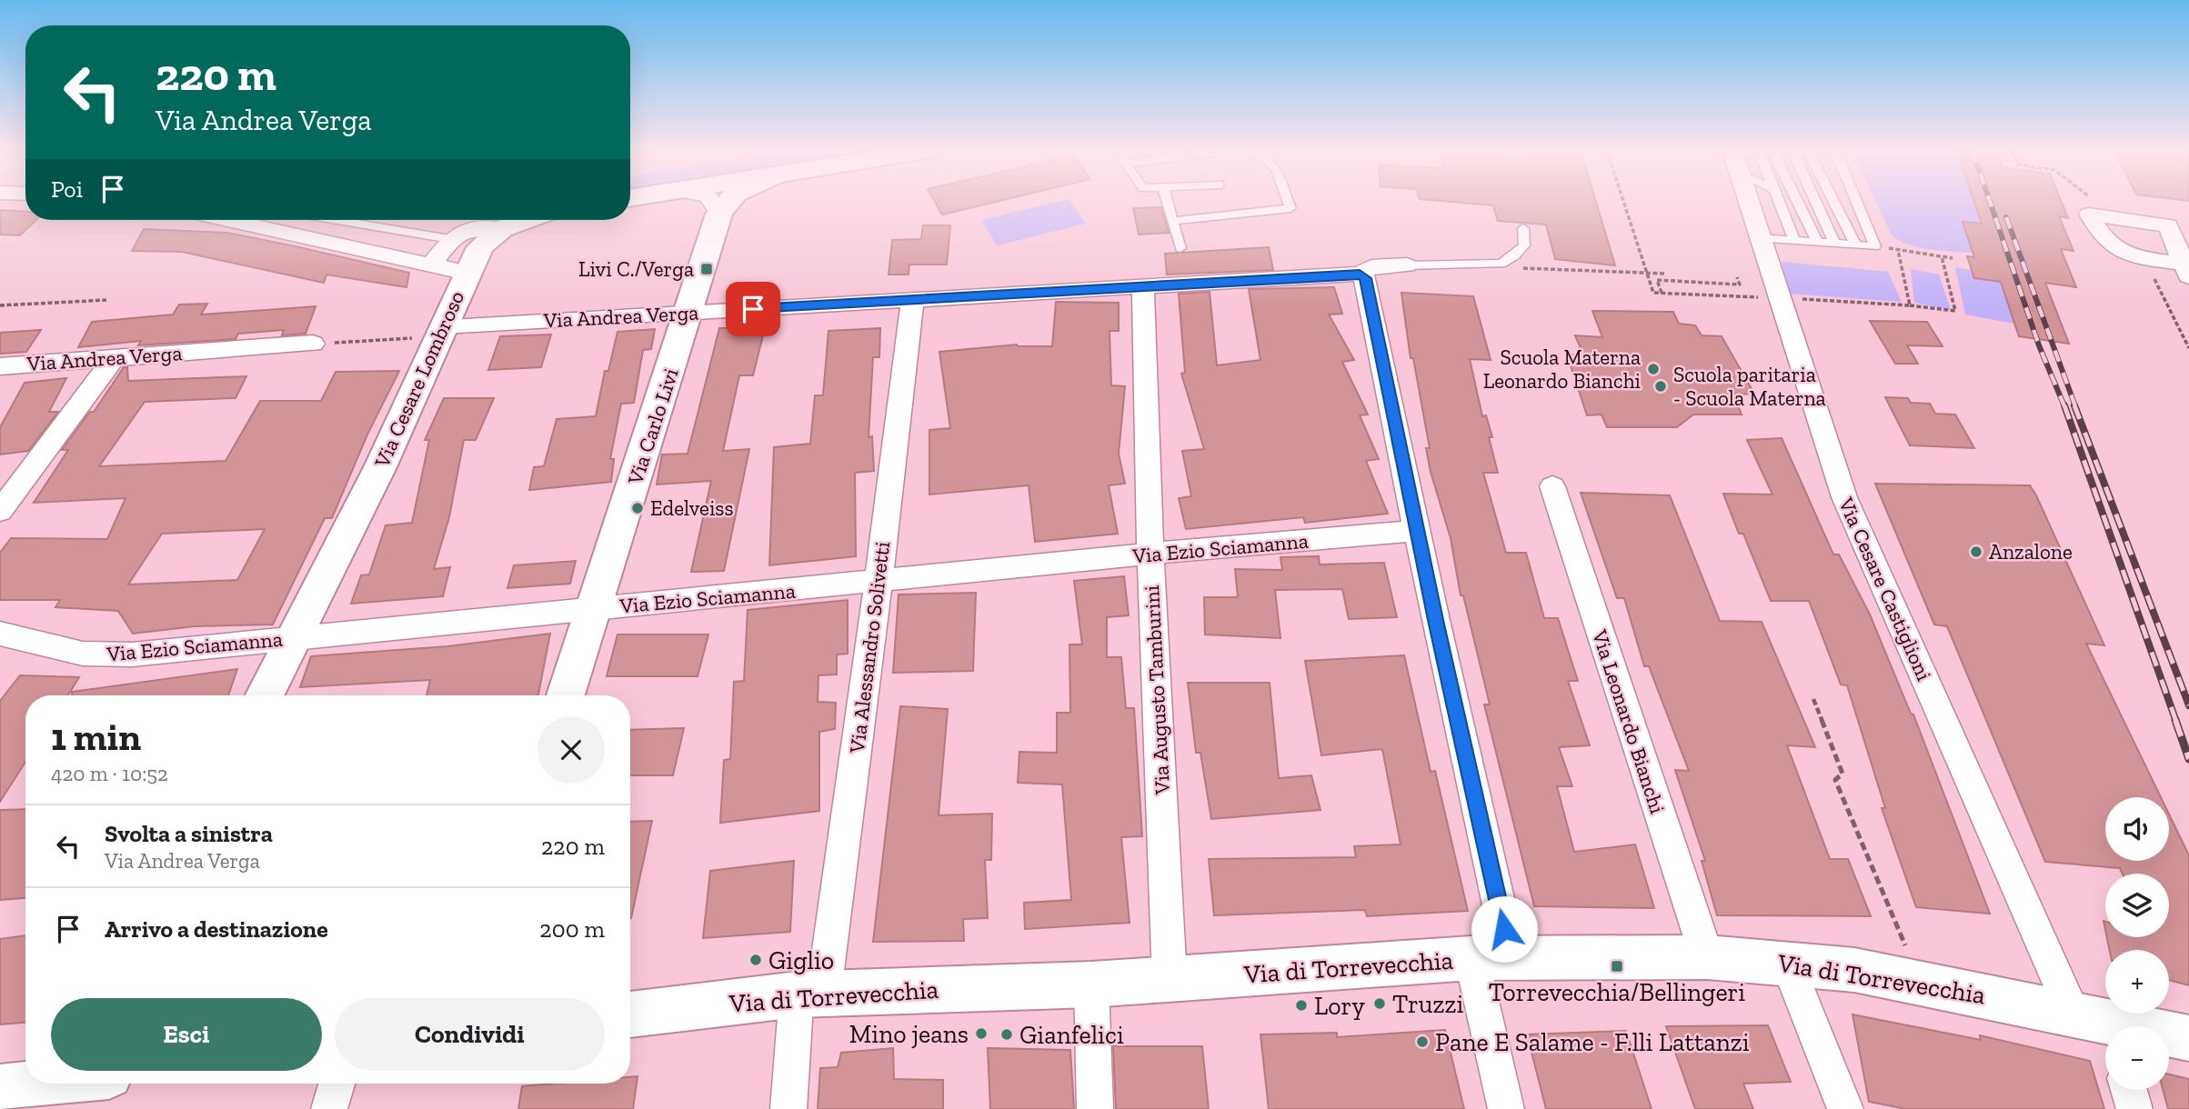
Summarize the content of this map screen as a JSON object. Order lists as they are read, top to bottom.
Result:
{
  "streets": {
    "street": [
      "Via Andrea Verga",
      "Via Cesare Lombroso",
      "Via Carlo Livi",
      "Via Ezio Sciamanna",
      "Via Cesare Castiglioni",
      "Via Alessandro Solivetti",
      "Via Augusto Tamburini",
      "Via Leonardo Bianchi",
      "Via di Torrevecchia"
    ]
  },
  "crossings": [
    ["Via Andrea Verga", "Via Cesare Lombroso"],
    ["Via Andrea Verga", "Via Carlo Livi"],
    ["Via Andrea Verga", "Via Alessandro Solivetti"],
    ["Via Andrea Verga", "Via Augusto Tamburini"],
    ["Via Cesare Lombroso", "Via Ezio Sciamanna"],
    ["Via Carlo Livi", "Via Ezio Sciamanna"],
    ["Via Ezio Sciamanna", "Via Alessandro Solivetti"],
    ["Via Ezio Sciamanna", "Via Augusto Tamburini"],
    ["Via Cesare Castiglioni", "Via di Torrevecchia"],
    ["Via Alessandro Solivetti", "Via di Torrevecchia"],
    ["Via Augusto Tamburini", "Via di Torrevecchia"],
    ["Via Leonardo Bianchi", "Via di Torrevecchia"]
  ],
  "places": {
    "transit": ["Livi C./Verga", "Torrevecchia/Bellingeri"],
    "other": [
      "Scuola Materna Leonardo Bianchi",
      "Scuola paritaria - Scuola Materna",
      "Edelveiss",
      "Anzalone",
      "Giglio",
      "Truzzi",
      "Lory",
      "Mino jeans",
      "Gianfelici",
      "Pane E Salame - F.lli Lattanzi"
    ]
  },
  "page": {
    "turn": ["220 m", "Via Andrea Verga"],
    "then": "Poi",
    "heading": ["1 min", "420 m · 10:52"],
    "map_buttons": ["+", "−"],
    "list": [
      {
        "name": "Svolta a sinistra",
        "note": "Via Andrea Verga",
        "value": "220 m"
      },
      {
        "name": "Arrivo a destinazione",
        "value": "200 m"
      }
    ],
    "buttons": ["Esci", "Condividi"]
  }
}
